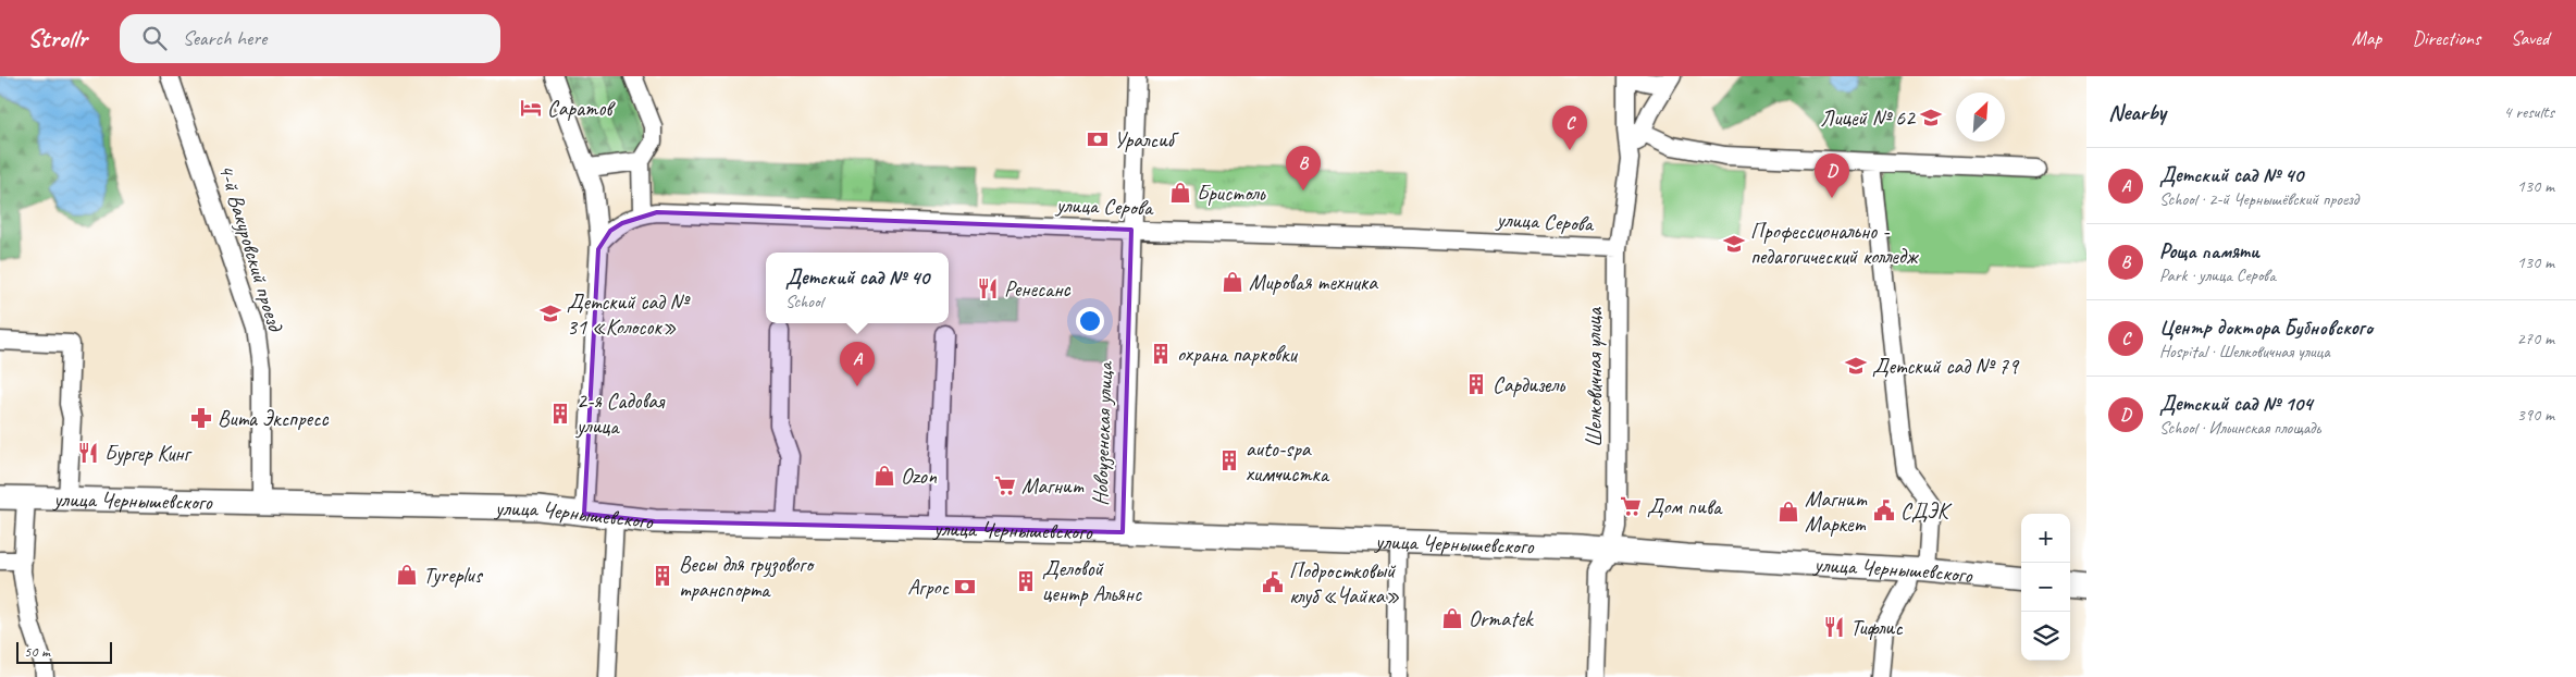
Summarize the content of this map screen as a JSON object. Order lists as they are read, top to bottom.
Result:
{
  "streets": {
    "main road": ["улица Чернышевского"],
    "street": [
      "улица Серова",
      "4-й Вакуровский проезд",
      "Шелковичная улица",
      "Новоузенская улица"
    ]
  },
  "crossings": [
    ["улица Серова", "Шелковичная улица"],
    ["улица Серова", "Новоузенская улица"],
    ["4-й Вакуровский проезд", "улица Чернышевского"],
    ["Шелковичная улица", "улица Чернышевского"],
    ["Новоузенская улица", "улица Чернышевского"]
  ],
  "places": {
    "hotel": ["Саратов"],
    "school or university": [
      "Лицей № 62",
      "Профессионально - педагогический колледж",
      "Детский сад № 31 «Колосок»",
      "Детский сад № 79"
    ],
    "bank": ["Уралсиб", "Агрос"],
    "shop": [
      "Бристоль",
      "Мировая техника",
      "Ozon",
      "Магнит Маркет",
      "Tyreplus",
      "Ormatek"
    ],
    "restaurant": ["Ренесанс", "Бургер Кинг", "Тифлис"],
    "building": [
      "охрана парковки",
      "Сардизель",
      "2-я Садовая улица",
      "auto-spa химчистка",
      "Весы для грузового транспорта",
      "Деловой центр Альянс"
    ],
    "pharmacy": ["Вита Экспресс"],
    "supermarket": ["Магнит", "Дом пива"],
    "public building": ["СДЭК", "Подростковый клуб «Чайка»"]
  },
  "scale_bar": "50 m",
  "north": "top right",
  "page": {
    "header": "Strollr",
    "search": "Search here",
    "nav": ["Map", "Directions", "Saved"],
    "heading": ["Nearby", "4 results"],
    "pins": [
      "C",
      "B",
      "D",
      "A"
    ],
    "list": [
      {
        "mark": "A",
        "name": "Детский сад № 40",
        "note": "School · 2-й Чернышёвский проезд",
        "value": "130 m"
      },
      {
        "mark": "B",
        "name": "Роща памяти",
        "note": "Park · улица Серова",
        "value": "130 m"
      },
      {
        "mark": "C",
        "name": "Центр доктора Бубновского",
        "note": "Hospital · Шелковичная улица",
        "value": "270 m"
      },
      {
        "mark": "D",
        "name": "Детский сад № 104",
        "note": "School · Ильинская площадь",
        "value": "390 m"
      }
    ],
    "popup": ["Детский сад № 40", "School"],
    "map_buttons": ["+", "−"],
    "scale": "50 m"
  }
}
